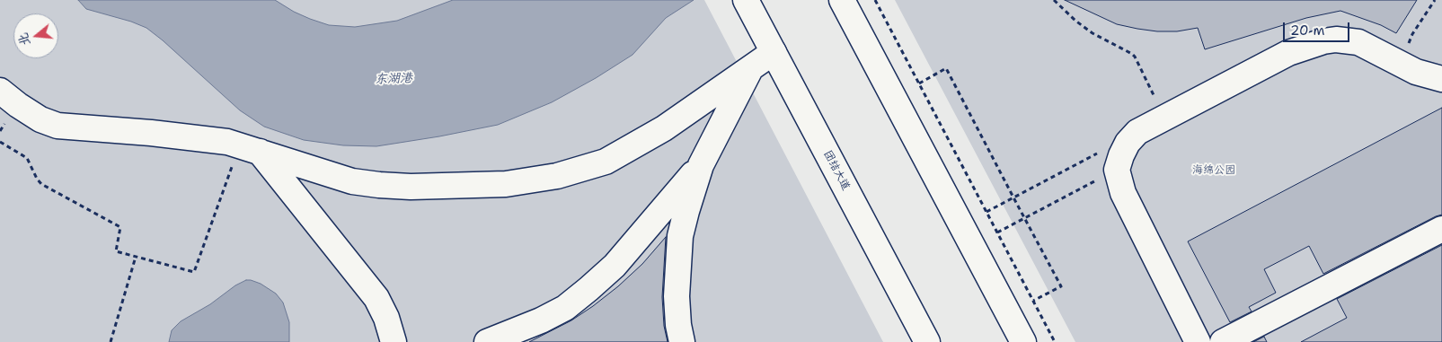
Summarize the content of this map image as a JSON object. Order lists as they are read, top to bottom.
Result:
{
  "streets": {
    "main road": ["团结大道"]
  },
  "water": ["东湖港"],
  "parks": ["海绵公园"],
  "scale_bar": "20 m",
  "north": "left"
}
